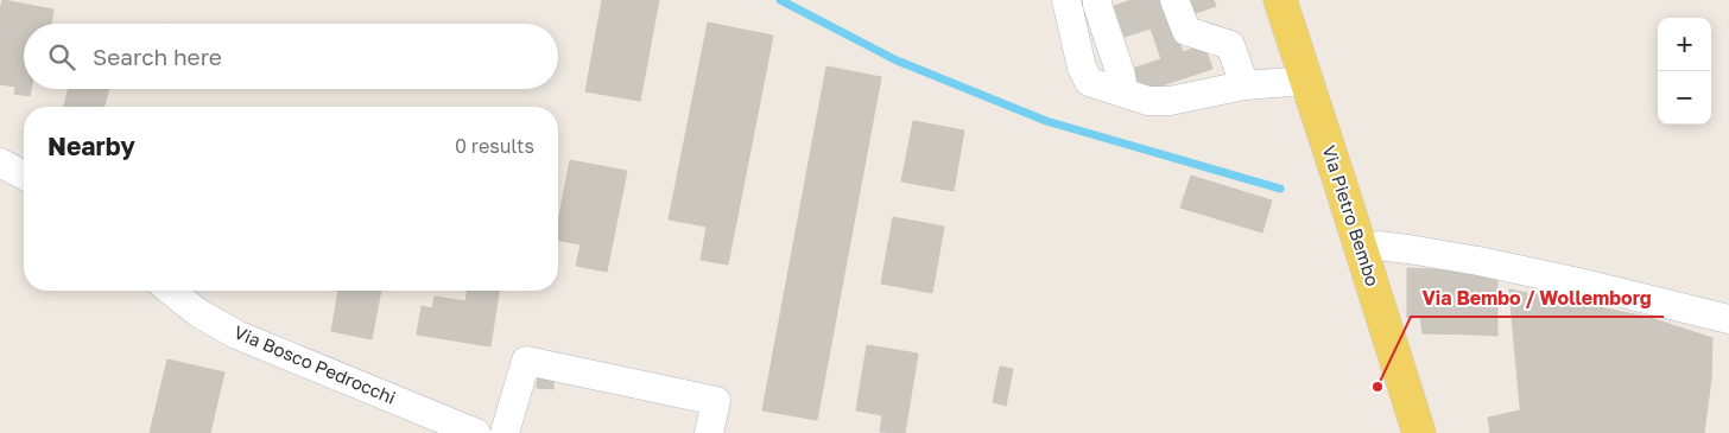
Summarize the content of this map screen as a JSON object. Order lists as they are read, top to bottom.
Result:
{
  "streets": {
    "main road": ["Via Pietro Bembo"],
    "street": ["Via Bosco Pedrocchi"]
  },
  "places": ["Via Bembo / Wollemborg"],
  "page": {
    "map_buttons": ["+", "−"],
    "search": "Search here",
    "heading": ["Nearby", "0 results"]
  }
}
